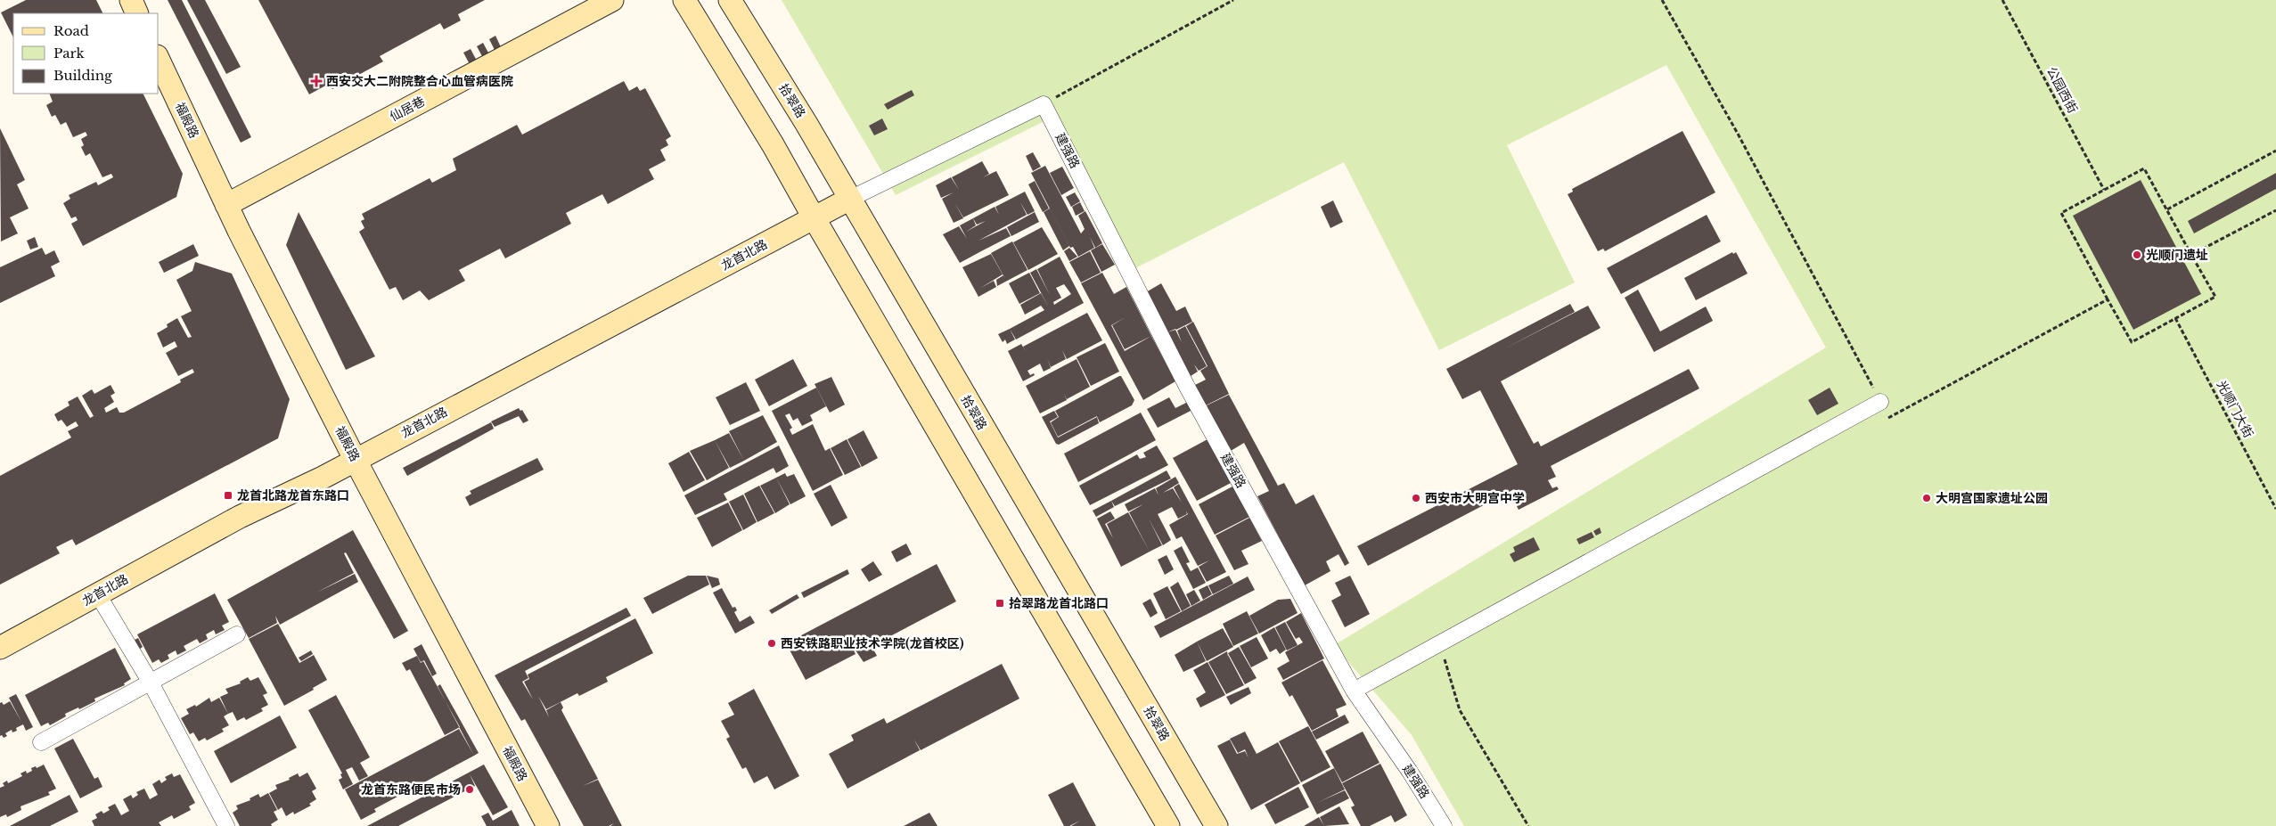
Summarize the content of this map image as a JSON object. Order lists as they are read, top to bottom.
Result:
{
  "streets": {
    "street": [
      "拾翠路",
      "仙居巷",
      "福殿路",
      "建强路",
      "龙首北路"
    ],
    "path": ["公园西街", "光顺门大街"]
  },
  "crossings": [
    ["拾翠路", "龙首北路"],
    ["仙居巷", "福殿路"],
    ["福殿路", "龙首北路"]
  ],
  "places": {
    "health": ["西安交大二附院整合心血管病医院"],
    "other": [
      "光顺门遗址",
      "西安市大明宫中学",
      "大明宫国家遗址公园",
      "西安铁路职业技术学院(龙首校区)",
      "龙首东路便民市场"
    ],
    "transit": ["龙首北路龙首东路口", "拾翠路龙首北路口"]
  },
  "legend": ["Road", "Park", "Building"]
}
